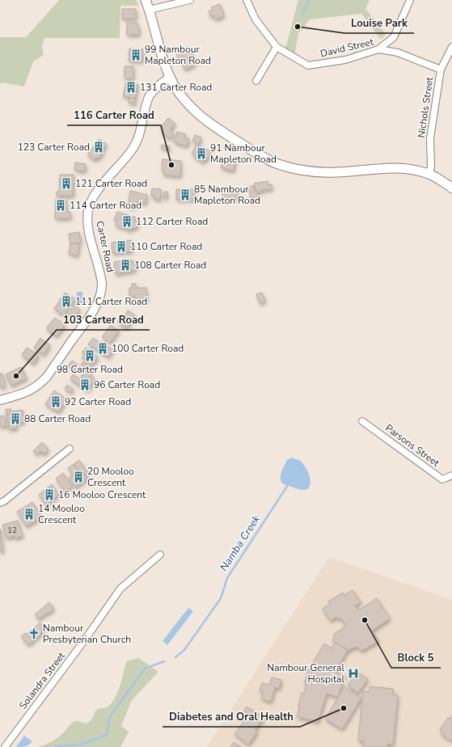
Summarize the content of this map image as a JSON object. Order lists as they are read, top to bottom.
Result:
{
  "streets": {
    "street": [
      "David Street",
      "Nichols Street",
      "Carter Road",
      "Parsons Street",
      "Solandra Street"
    ]
  },
  "crossings": [
    ["David Street", "Nichols Street"]
  ],
  "water": ["Namba Creek"],
  "places": {
    "other": [
      "Louise Park",
      "116 Carter Road",
      "103 Carter Road",
      "Block 5",
      "Diabetes and Oral Health"
    ],
    "building": [
      "99 Nambour Mapleton Road",
      "131 Carter Road",
      "123 Carter Road",
      "91 Nambour Mapleton Road",
      "121 Carter Road",
      "85 Nambour Mapleton Road",
      "114 Carter Road",
      "112 Carter Road",
      "110 Carter Road",
      "108 Carter Road",
      "111 Carter Road",
      "100 Carter Road",
      "98 Carter Road",
      "96 Carter Road",
      "92 Carter Road",
      "88 Carter Road",
      "20 Mooloo Crescent",
      "16 Mooloo Crescent",
      "14 Mooloo Crescent"
    ],
    "church": ["Nambour Presbyterian Church"],
    "hospital": ["Nambour General Hospital"]
  },
  "house_numbers": ["12"]
}
